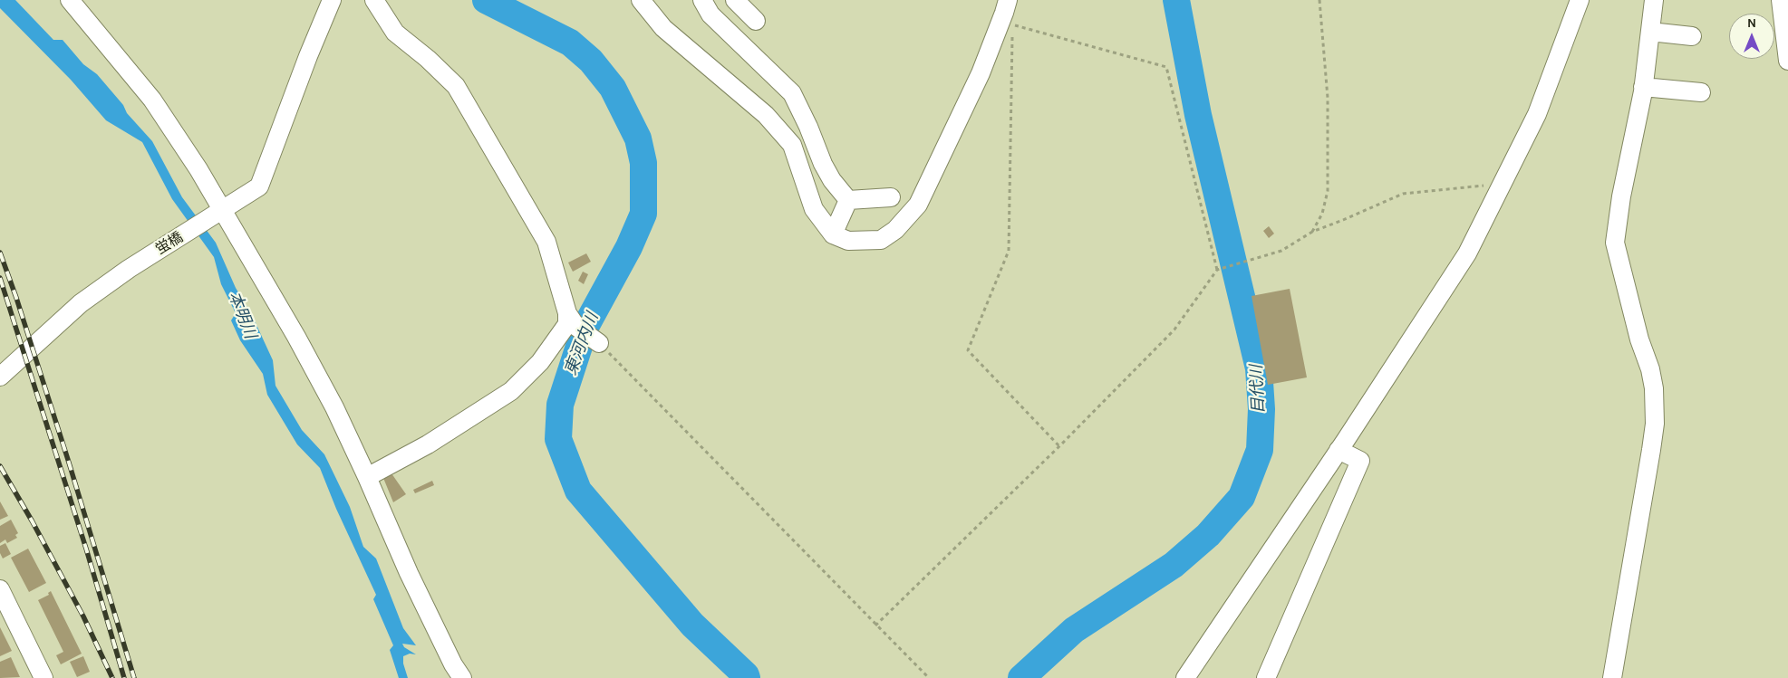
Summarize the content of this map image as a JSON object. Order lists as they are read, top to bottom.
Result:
{
  "streets": {
    "street": ["蛍橋"]
  },
  "water": ["本明川", "東河内川", "目代川"],
  "north": "top"
}
